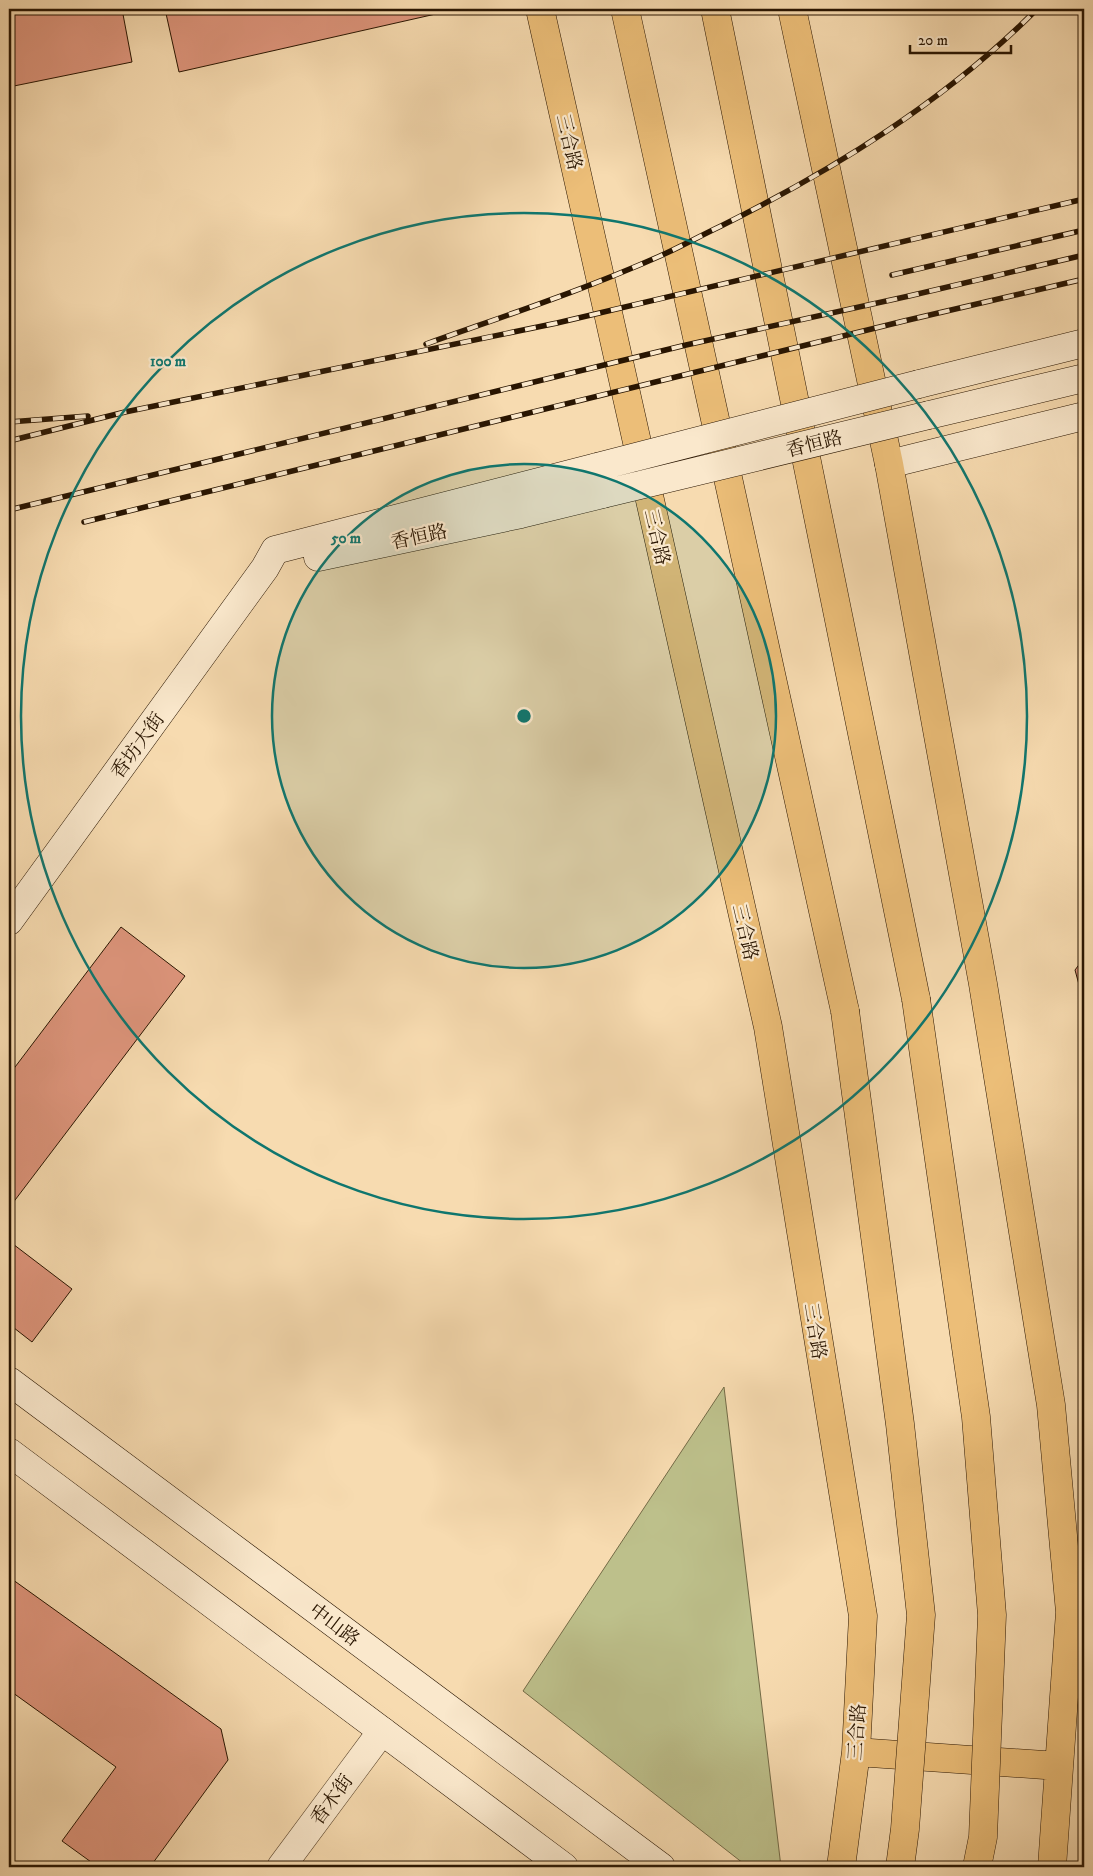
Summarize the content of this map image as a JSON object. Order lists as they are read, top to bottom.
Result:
{
  "streets": {
    "highway": ["三合路"],
    "main road": [
      "香恒路",
      "香坊大街",
      "中山路",
      "香木街"
    ]
  },
  "crossings": [
    ["香恒路", "香坊大街"]
  ],
  "scale_bar": "20 m",
  "rings": ["100 m", "50 m"]
}
